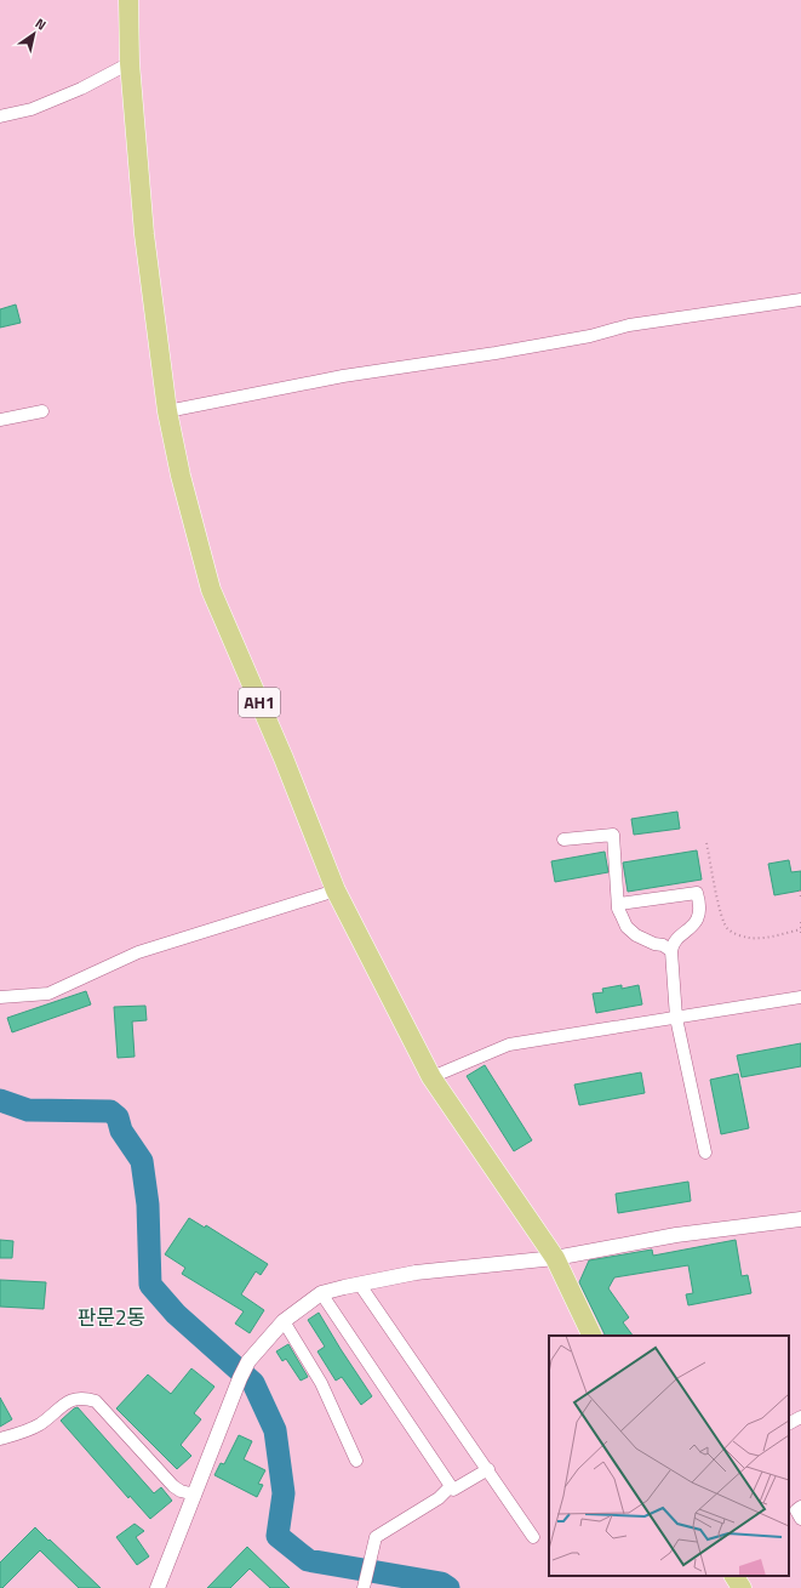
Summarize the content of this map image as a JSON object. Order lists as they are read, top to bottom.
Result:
{
  "streets": {
    "main road": ["AH1"]
  },
  "districts": ["판문2동"],
  "north": "top right"
}
